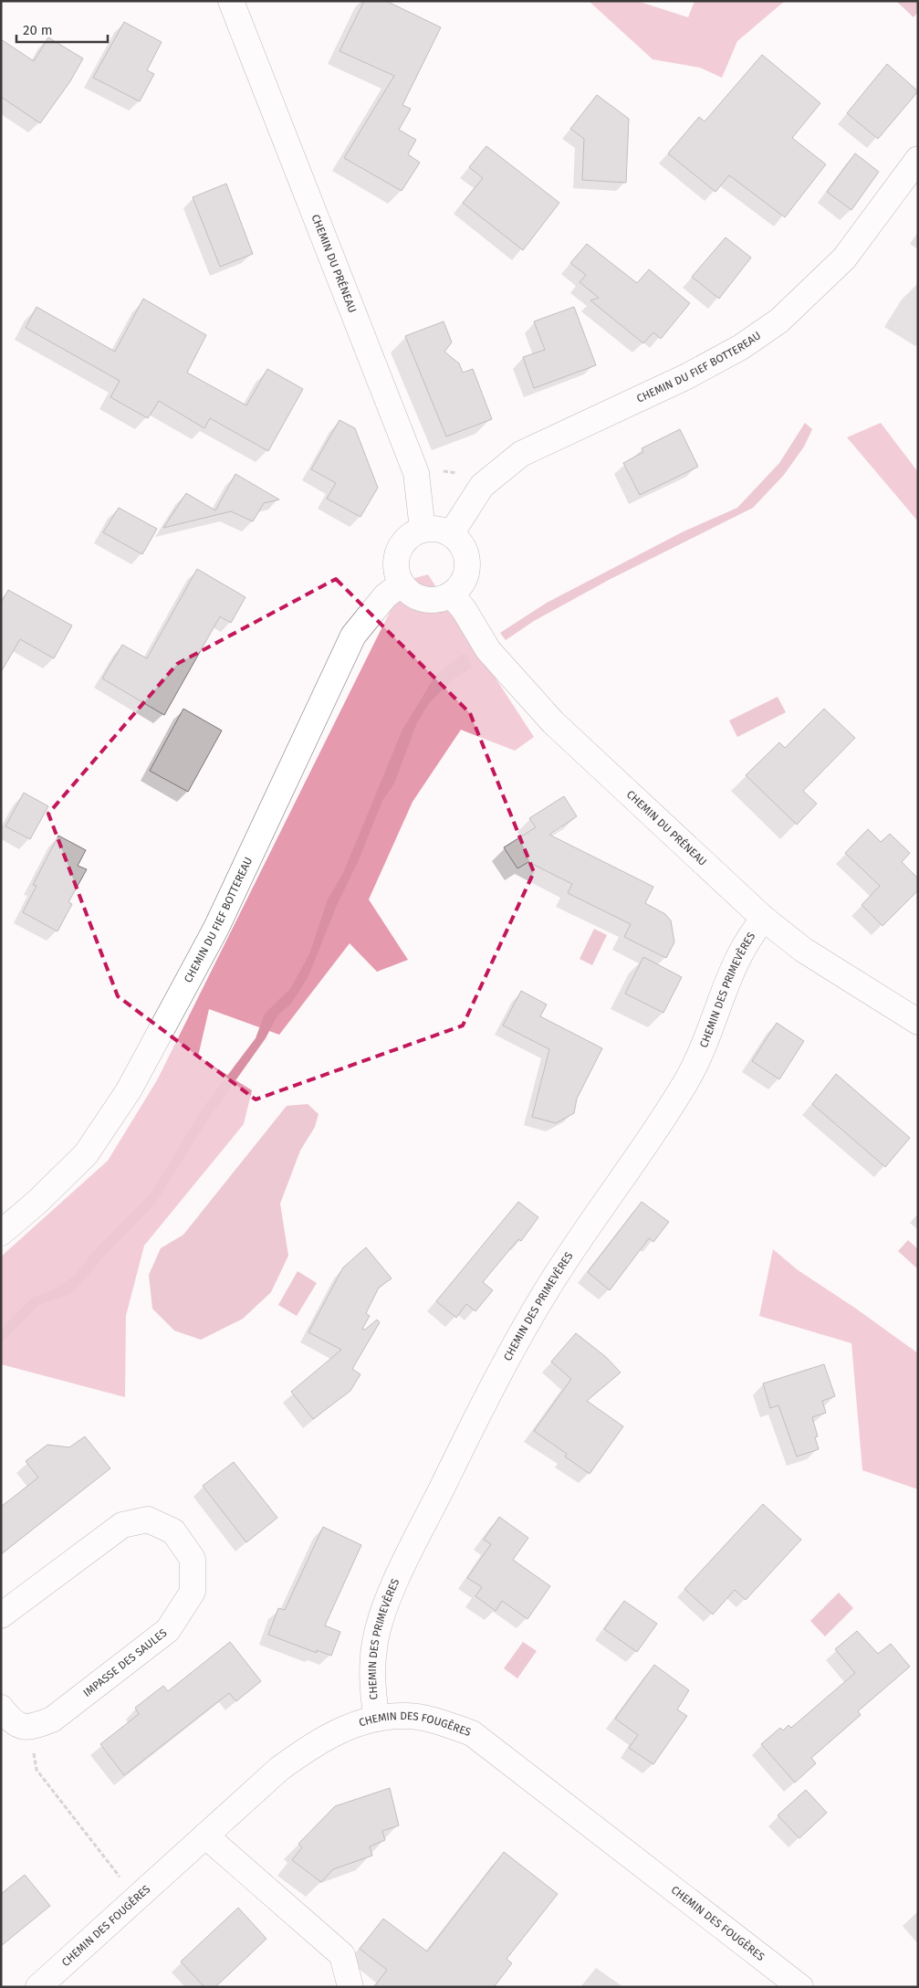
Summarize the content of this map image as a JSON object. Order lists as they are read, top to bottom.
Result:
{
  "streets": {
    "street": [
      "CHEMIN DU PRÉNEAU",
      "CHEMIN DU FIEF BOTTEREAU",
      "CHEMIN DES PRIMEVÈRES",
      "IMPASSE DES SAULES",
      "CHEMIN DES FOUGÈRES"
    ]
  },
  "crossings": [
    ["CHEMIN DU PRÉNEAU", "CHEMIN DU FIEF BOTTEREAU"],
    ["CHEMIN DU PRÉNEAU", "CHEMIN DES PRIMEVÈRES"],
    ["CHEMIN DES PRIMEVÈRES", "CHEMIN DES FOUGÈRES"]
  ],
  "scale_bar": "20 m"
}
